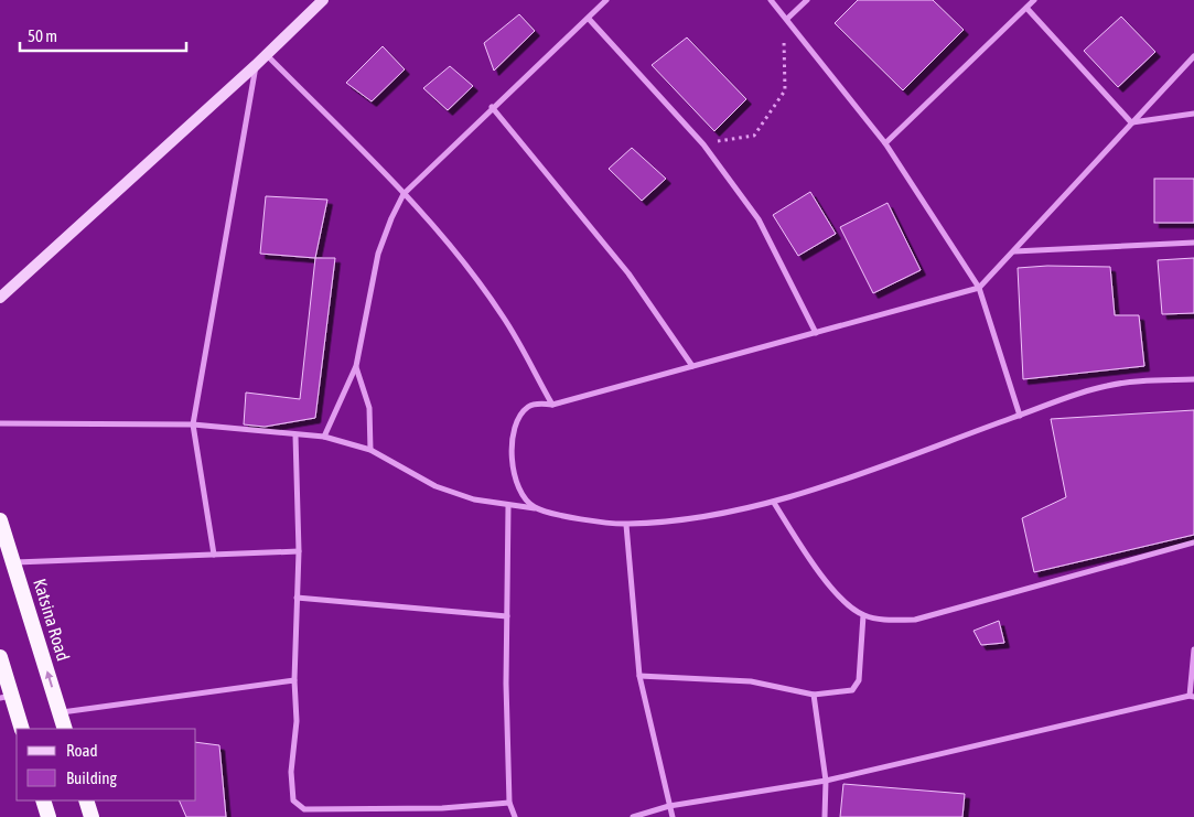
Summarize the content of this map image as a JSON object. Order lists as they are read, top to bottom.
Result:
{
  "streets": {
    "highway": ["Katsina Road"]
  },
  "legend": ["Road", "Building"],
  "scale_bar": "50 m"
}
